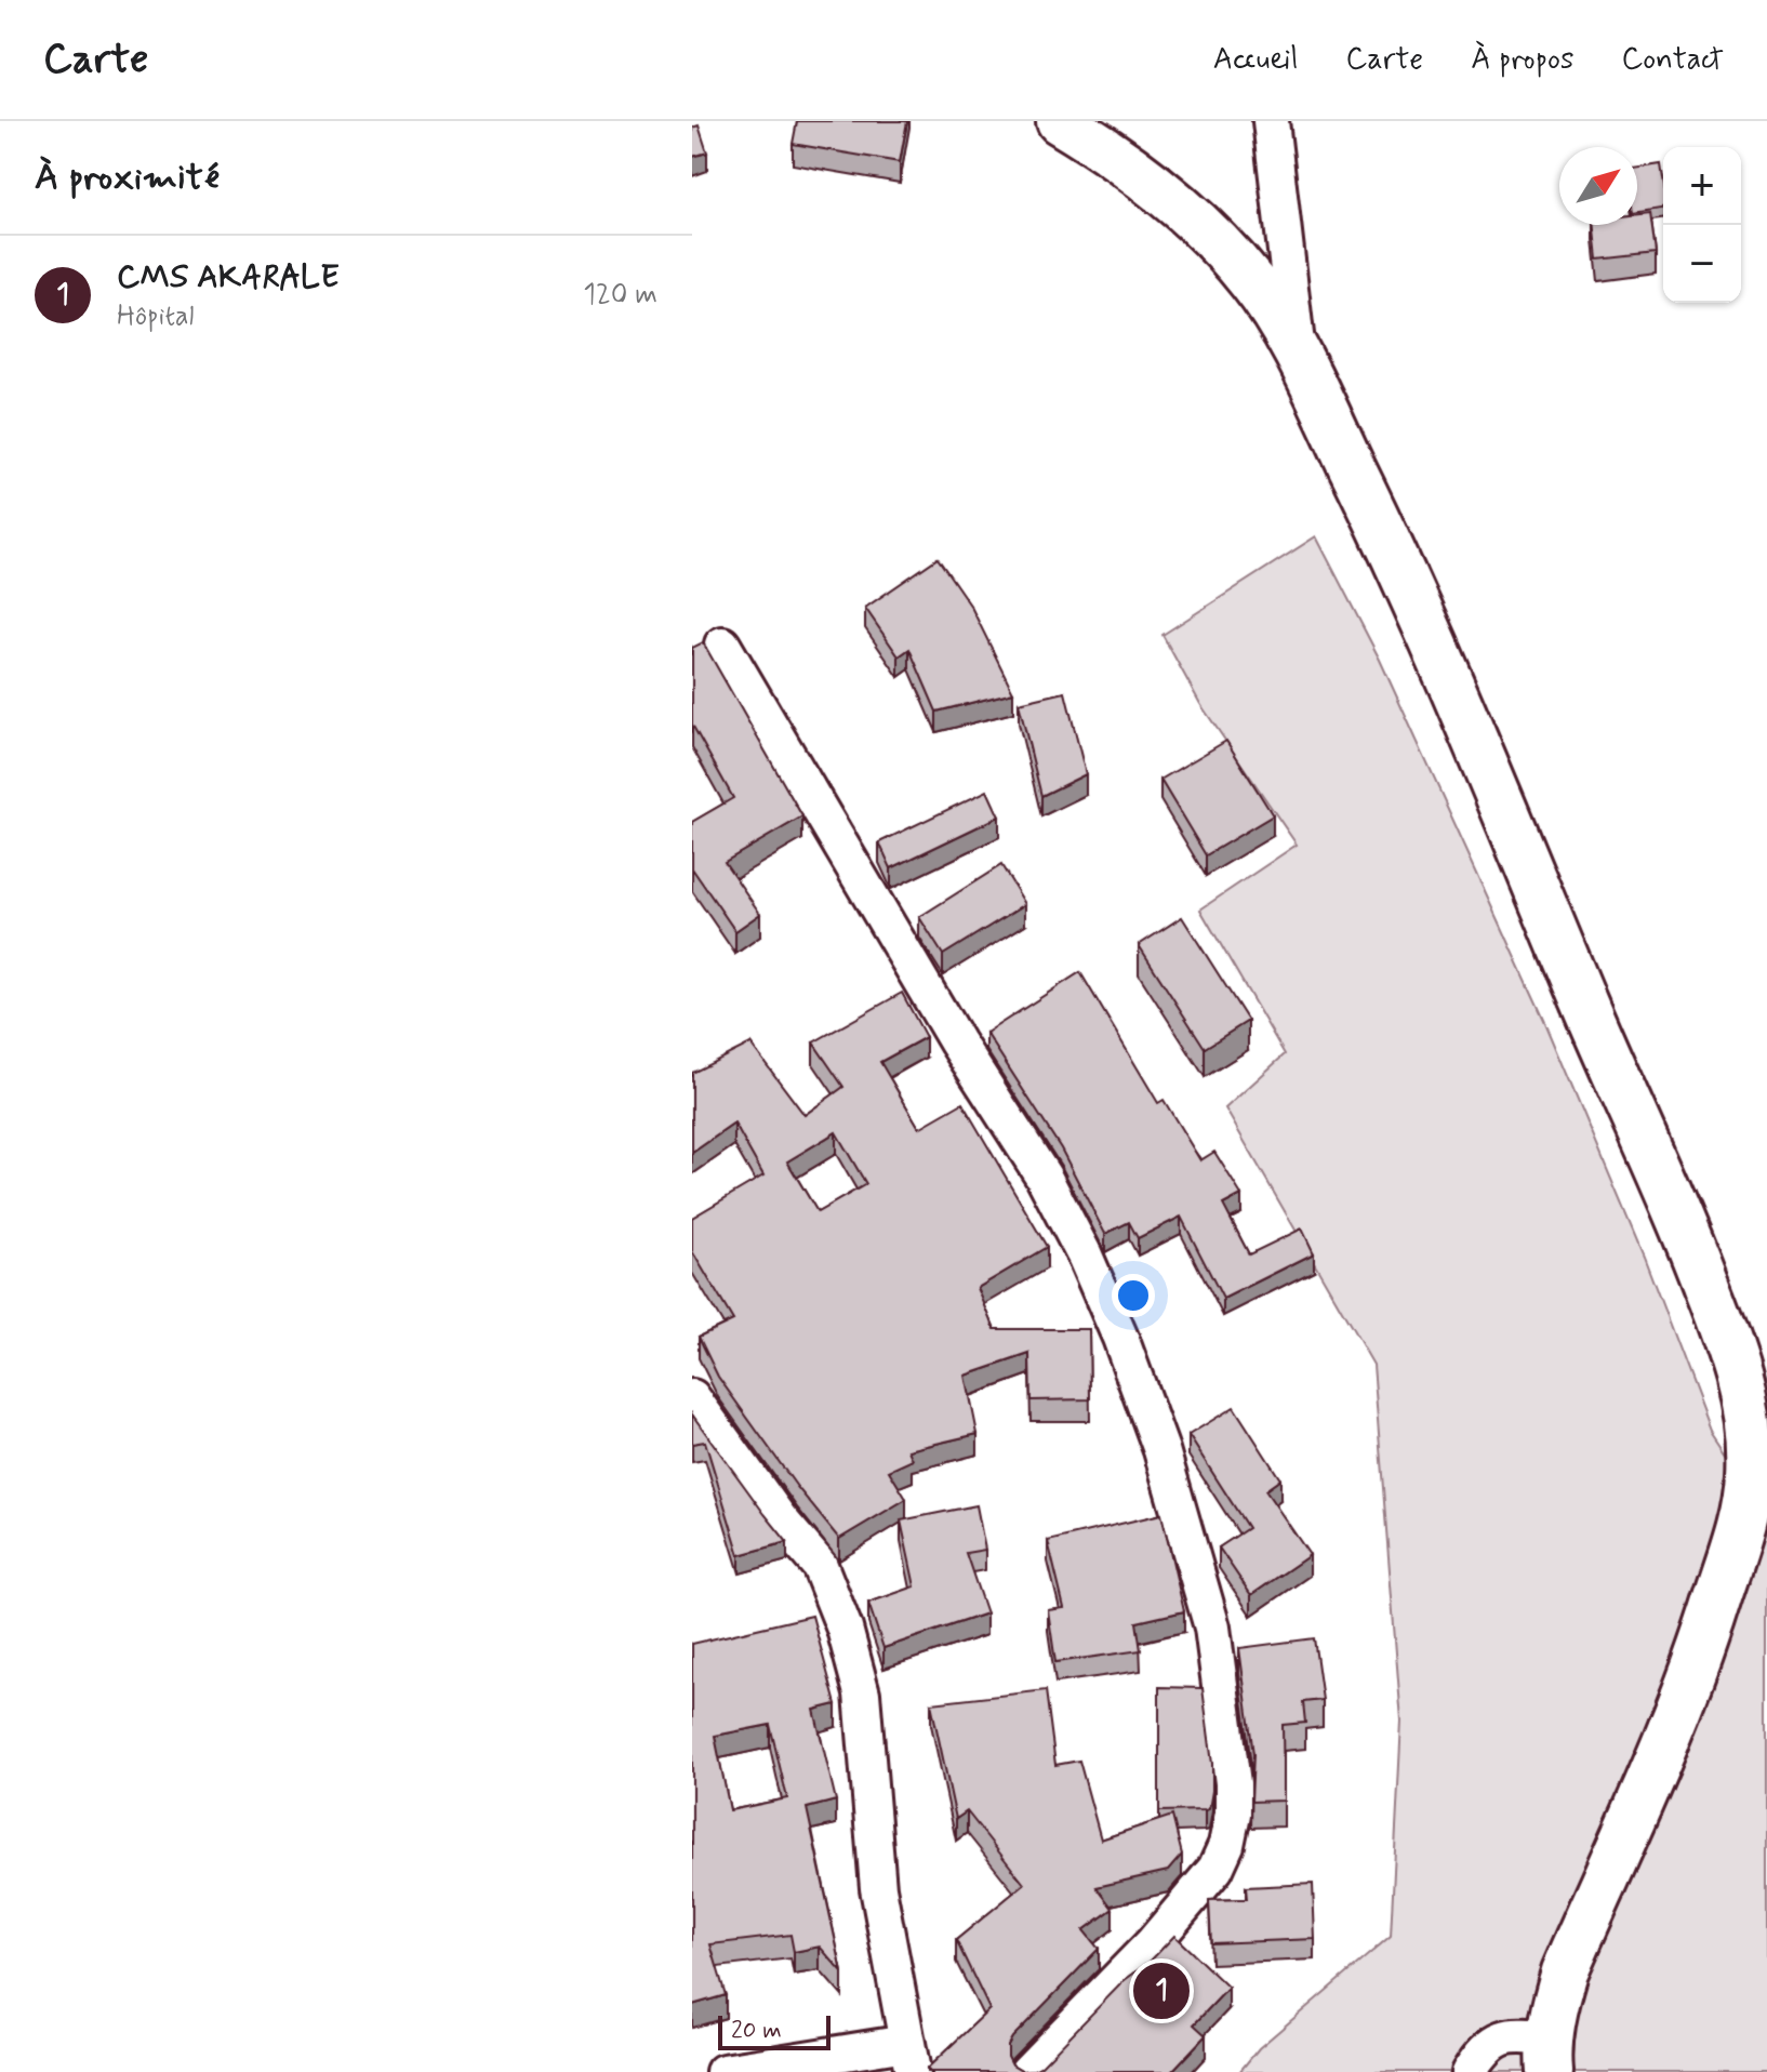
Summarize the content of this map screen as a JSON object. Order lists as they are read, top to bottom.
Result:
{
  "scale_bar": "20 m",
  "north": "top right",
  "page": {
    "header": "Carte",
    "nav": [
      "Accueil",
      "Carte",
      "À propos",
      "Contact"
    ],
    "heading": "À proximité",
    "map_buttons": ["+", "−"],
    "list": [
      {
        "mark": "1",
        "name": "CMS AKARALE",
        "note": "Hôpital",
        "value": "120 m"
      }
    ],
    "pins": "1",
    "scale": "20 m"
  }
}
